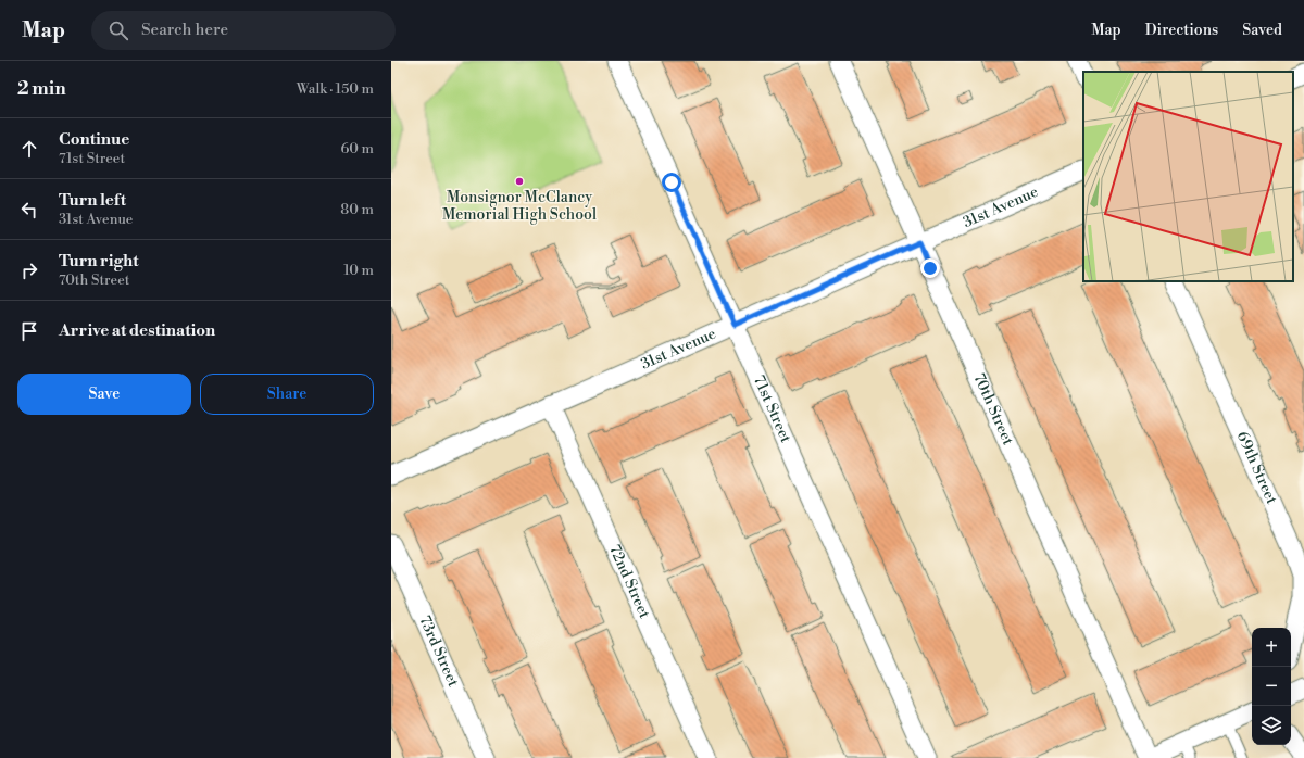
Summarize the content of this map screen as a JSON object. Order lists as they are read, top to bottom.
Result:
{
  "streets": {
    "street": [
      "31st Avenue",
      "71st Street",
      "70th Street",
      "69th Street",
      "72nd Street",
      "73rd Street"
    ]
  },
  "crossings": [
    ["31st Avenue", "71st Street"],
    ["31st Avenue", "70th Street"],
    ["31st Avenue", "72nd Street"]
  ],
  "places": ["Monsignor McClancy Memorial High School"],
  "page": {
    "header": "Map",
    "search": "Search here",
    "nav": ["Map", "Directions", "Saved"],
    "heading": ["2 min", "Walk · 150 m"],
    "list": [
      ["Continue", "71st Street", "60 m"],
      ["Turn left", "31st Avenue", "80 m"],
      ["Turn right", "70th Street", "10 m"],
      "Arrive at destination"
    ],
    "buttons": ["Save", "Share"],
    "map_buttons": ["+", "−"]
  }
}
